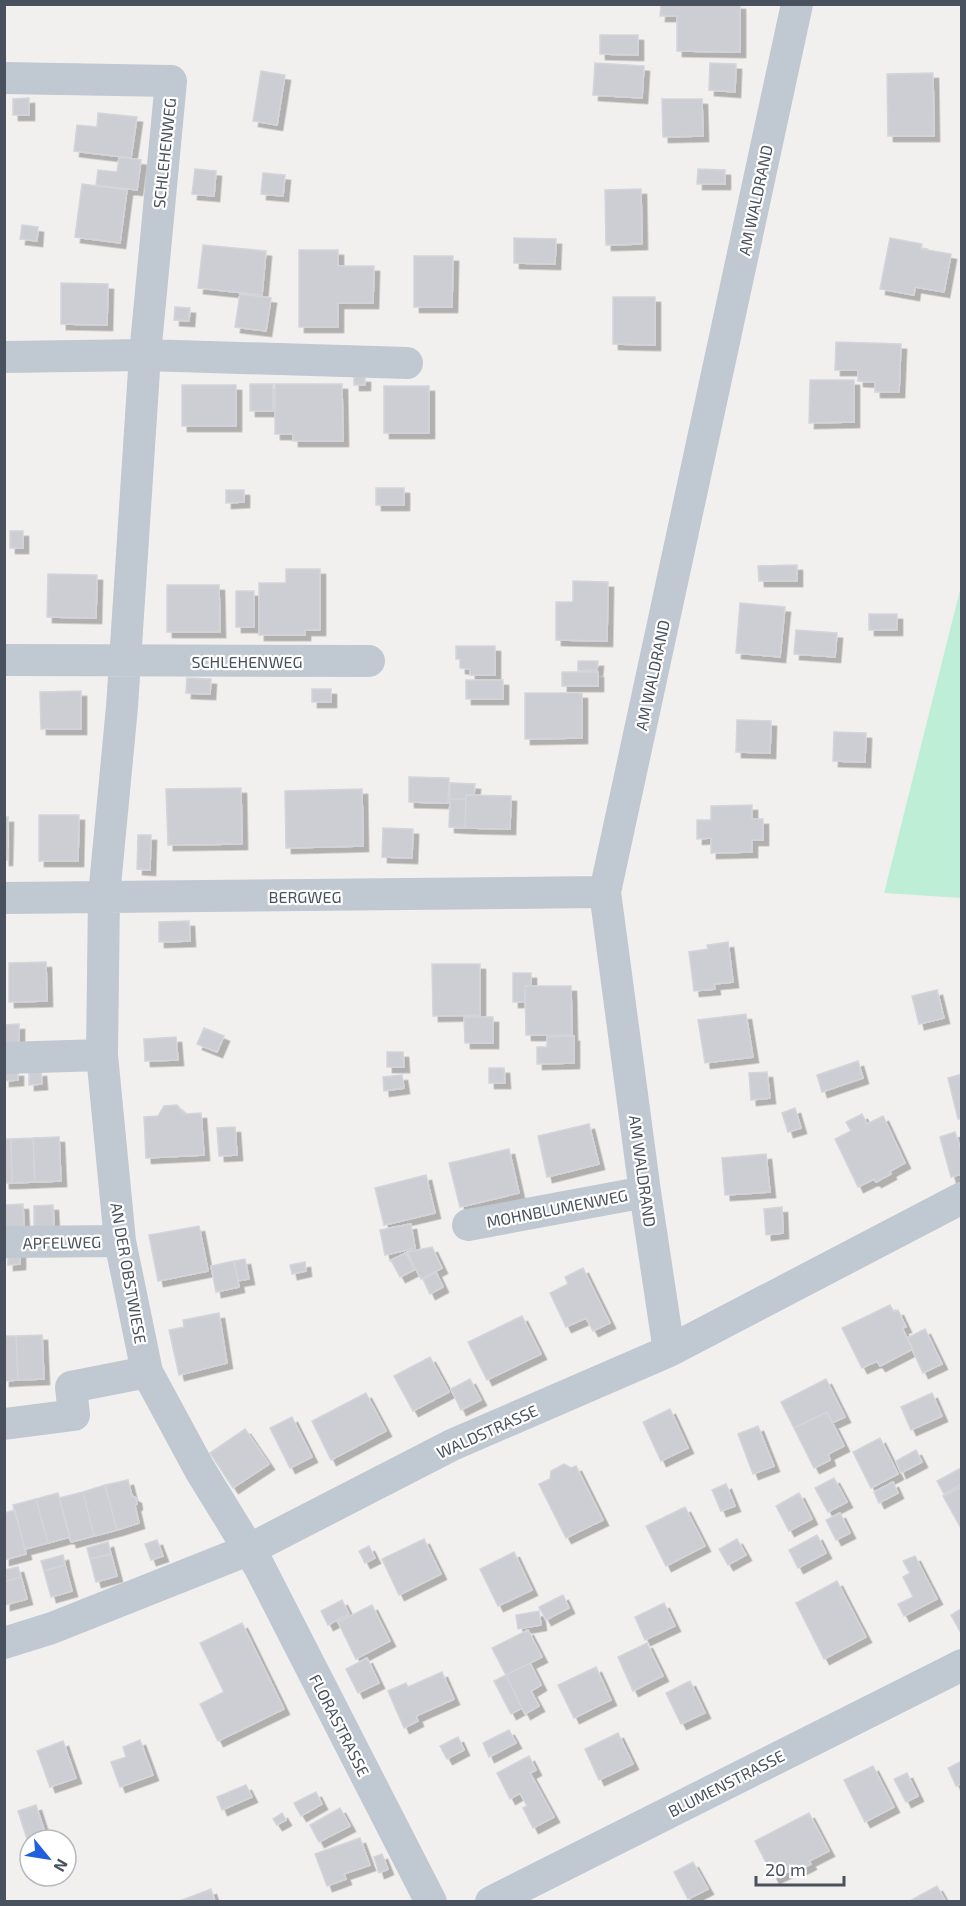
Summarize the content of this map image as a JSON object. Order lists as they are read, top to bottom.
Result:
{
  "streets": {
    "street": [
      "SCHLEHENWEG",
      "AM WALDRAND",
      "BERGWEG",
      "MOHNBLUMENWEG",
      "APFELWEG",
      "AN DER OBSTWIESE",
      "WALDSTRASSE",
      "FLORASTRASSE",
      "BLUMENSTRASSE"
    ]
  },
  "crossings": [
    ["SCHLEHENWEG", "BERGWEG"],
    ["SCHLEHENWEG", "AN DER OBSTWIESE"],
    ["AM WALDRAND", "BERGWEG"],
    ["AM WALDRAND", "MOHNBLUMENWEG"],
    ["AM WALDRAND", "WALDSTRASSE"],
    ["BERGWEG", "AN DER OBSTWIESE"],
    ["APFELWEG", "AN DER OBSTWIESE"],
    ["AN DER OBSTWIESE", "WALDSTRASSE"],
    ["AN DER OBSTWIESE", "FLORASTRASSE"],
    ["WALDSTRASSE", "FLORASTRASSE"]
  ],
  "scale_bar": "20 m",
  "north": "bottom right"
}
